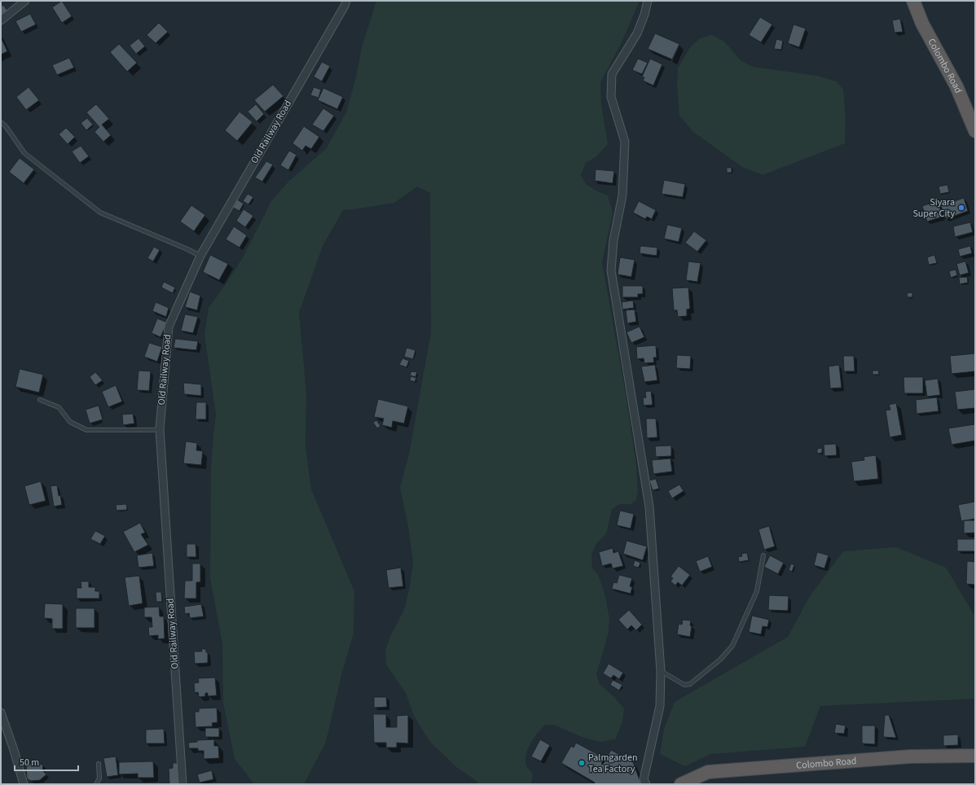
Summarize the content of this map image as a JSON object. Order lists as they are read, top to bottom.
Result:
{
  "streets": {
    "highway": ["Colombo Road"],
    "street": ["Old Railway Road"]
  },
  "places": ["Siyara Super City", "Palmgarden Tea Factory"],
  "scale_bar": "50 m"
}
